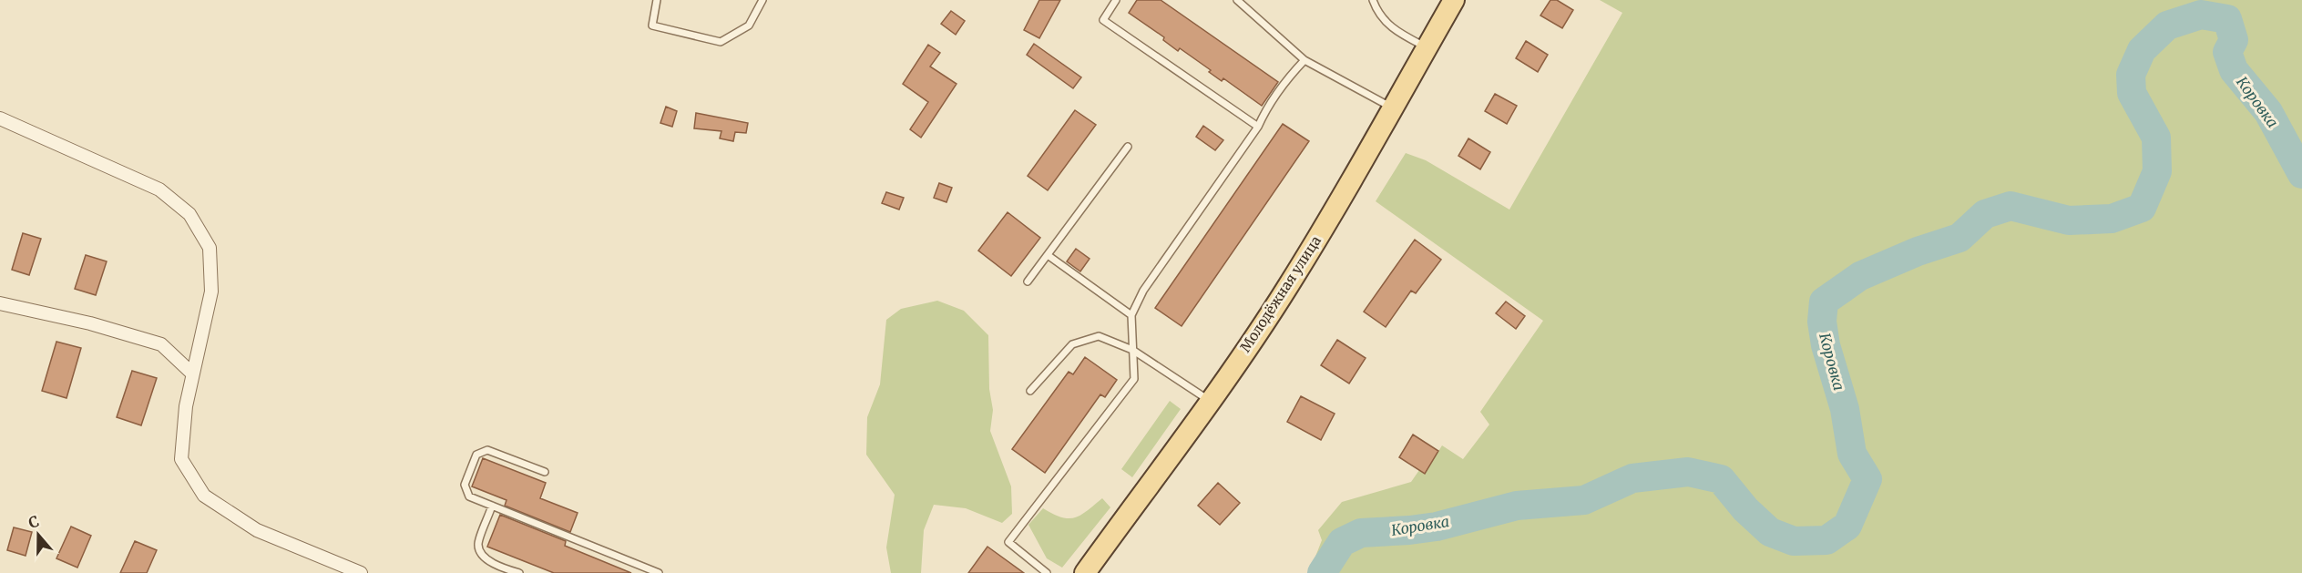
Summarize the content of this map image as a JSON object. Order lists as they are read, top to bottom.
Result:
{
  "streets": {
    "main road": ["Молодёжная улица"]
  },
  "water": ["Коровка"],
  "north": "top"
}
